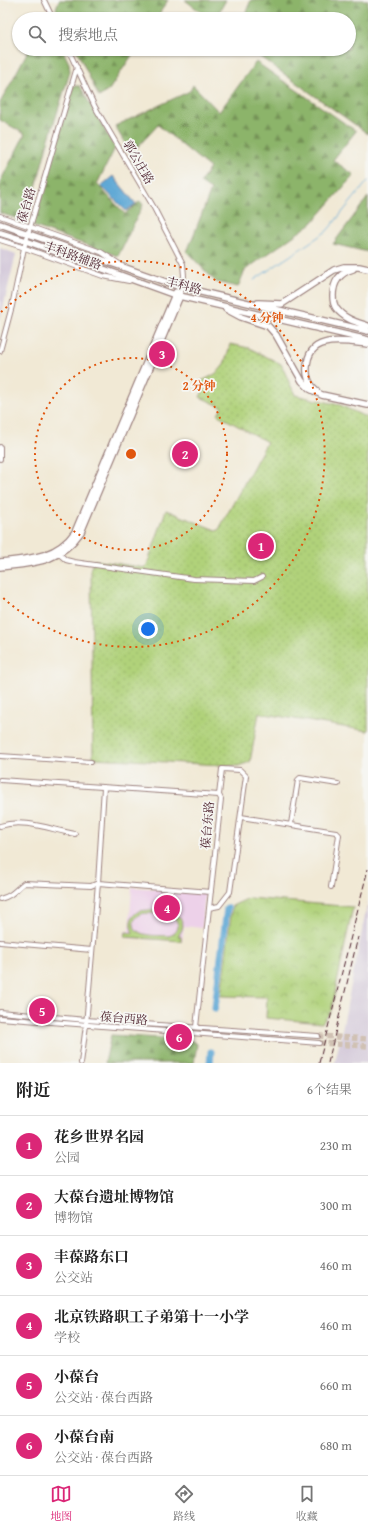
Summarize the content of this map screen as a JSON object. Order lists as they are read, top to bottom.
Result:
{
  "streets": {
    "main road": ["丰科路"],
    "street": [
      "郭公庄路",
      "葆台路",
      "丰科路辅路",
      "葆台东路",
      "葆台西路"
    ]
  },
  "crossings": [
    ["郭公庄路", "葆台路"],
    ["郭公庄路", "丰科路"],
    ["葆台路", "丰科路辅路"],
    ["葆台路", "丰科路"],
    ["丰科路辅路", "丰科路"],
    ["葆台东路", "葆台西路"]
  ],
  "page": {
    "search": "搜索地点",
    "pins": [
      "3",
      "2",
      "1",
      "4",
      "5",
      "6"
    ],
    "heading": ["附近", "6个结果"],
    "list": [
      {
        "mark": "1",
        "name": "花乡世界名园",
        "note": "公园",
        "value": "230 m"
      },
      {
        "mark": "2",
        "name": "大葆台遗址博物馆",
        "note": "博物馆",
        "value": "300 m"
      },
      {
        "mark": "3",
        "name": "丰葆路东口",
        "note": "公交站",
        "value": "460 m"
      },
      {
        "mark": "4",
        "name": "北京铁路职工子弟第十一小学",
        "note": "学校",
        "value": "460 m"
      },
      {
        "mark": "5",
        "name": "小葆台",
        "note": "公交站 · 葆台西路",
        "value": "660 m"
      },
      {
        "mark": "6",
        "name": "小葆台南",
        "note": "公交站 · 葆台西路",
        "value": "680 m"
      }
    ],
    "nav": ["地图", "路线", "收藏"]
  },
  "rings": ["4 分钟", "2 分钟"]
}
